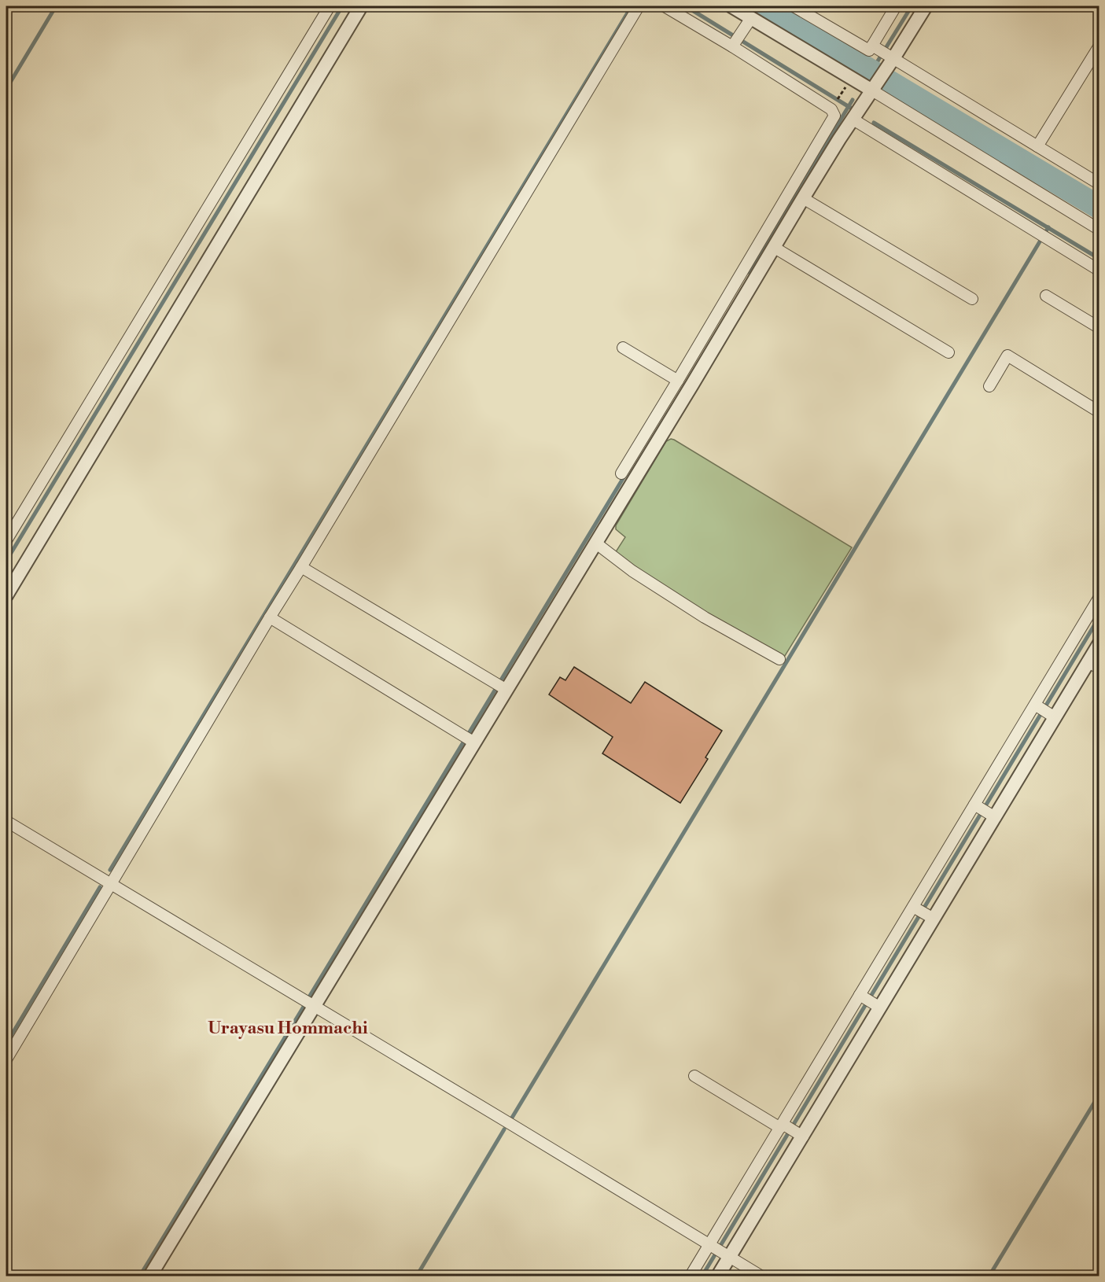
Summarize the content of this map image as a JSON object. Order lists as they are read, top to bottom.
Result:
{
  "districts": ["Urayasu Hommachi"]
}
